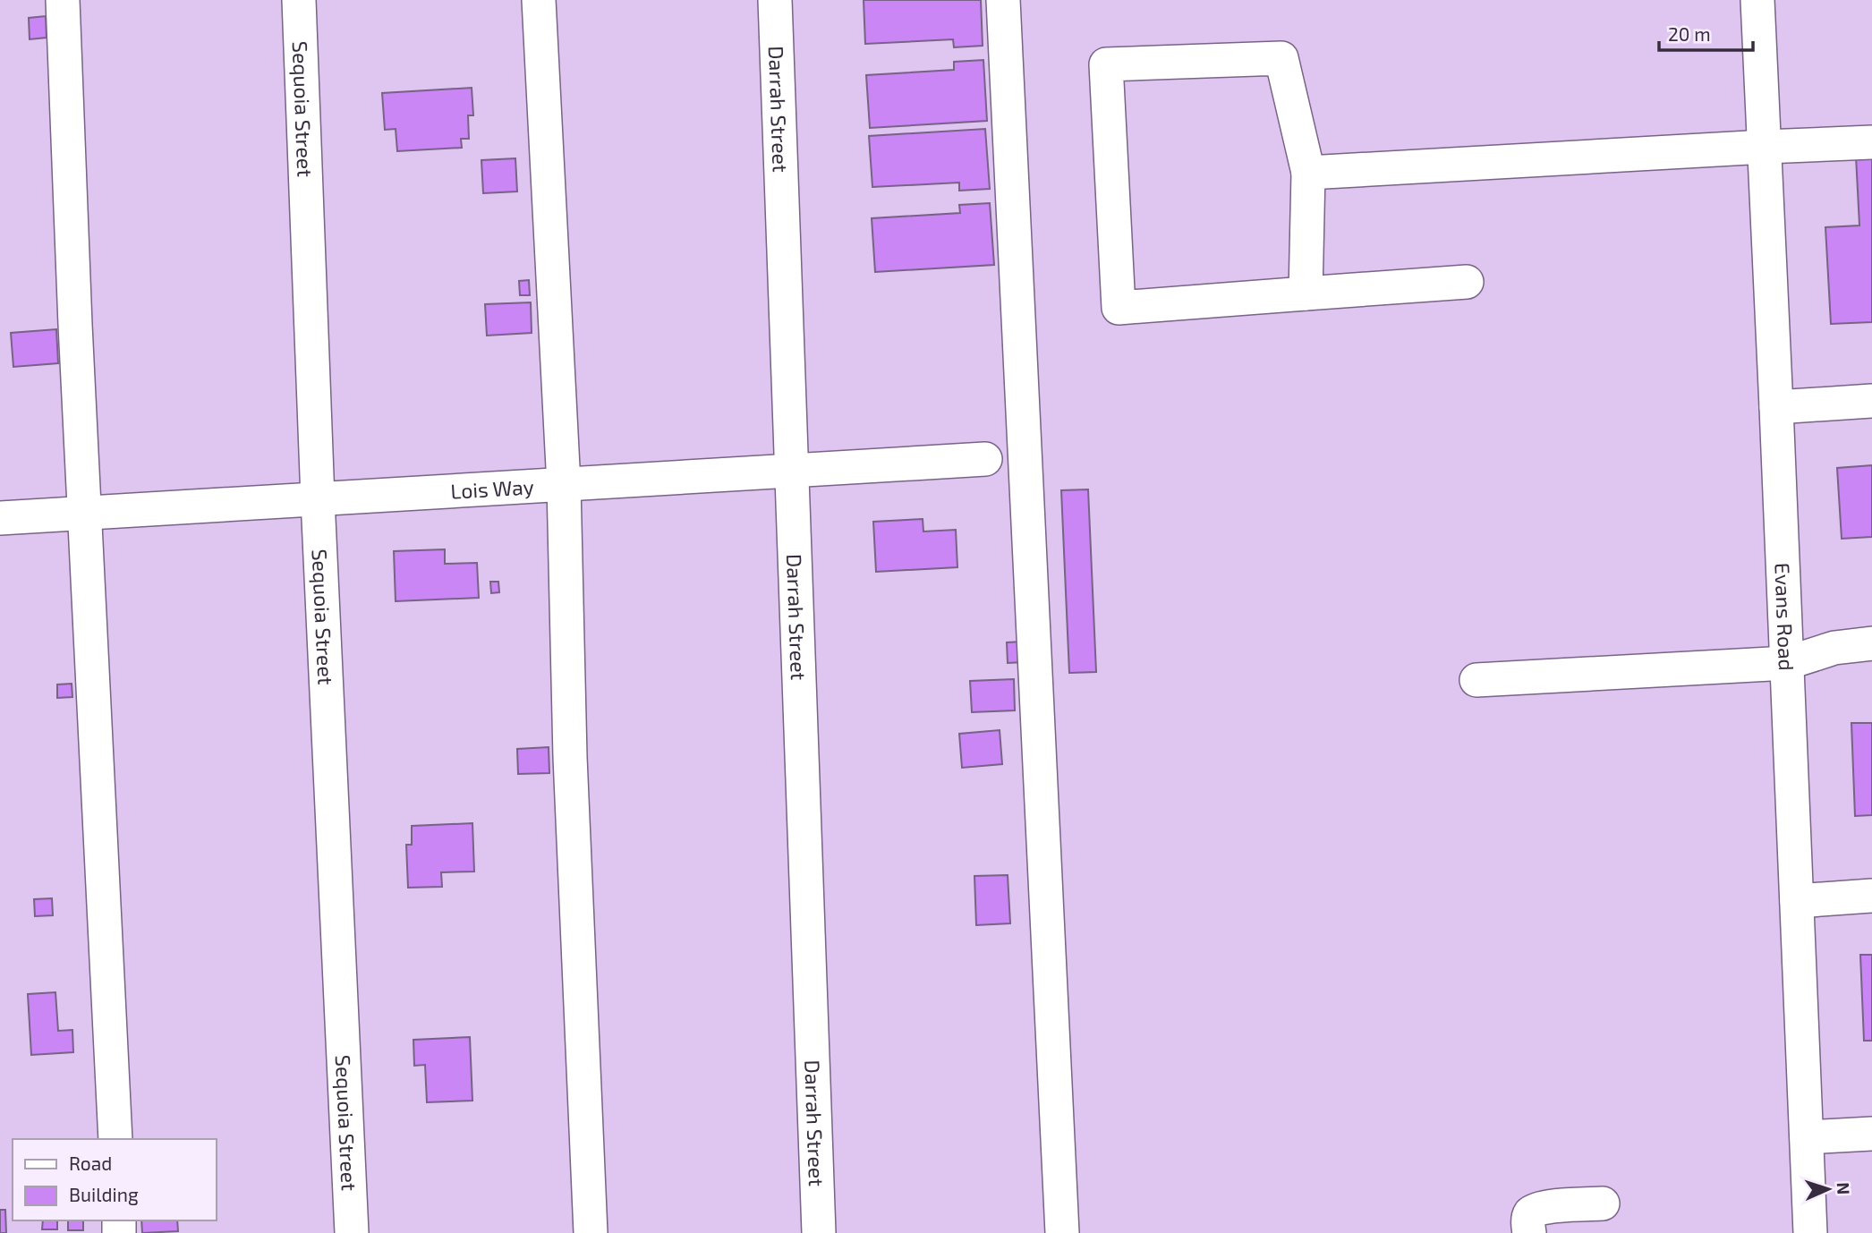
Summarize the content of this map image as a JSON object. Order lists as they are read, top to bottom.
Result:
{
  "streets": {
    "street": [
      "Darrah Street",
      "Sequoia Street",
      "Lois Way",
      "Evans Road"
    ]
  },
  "crossings": [
    ["Darrah Street", "Lois Way"],
    ["Sequoia Street", "Lois Way"]
  ],
  "legend": ["Road", "Building"],
  "scale_bar": "20 m",
  "north": "right"
}
